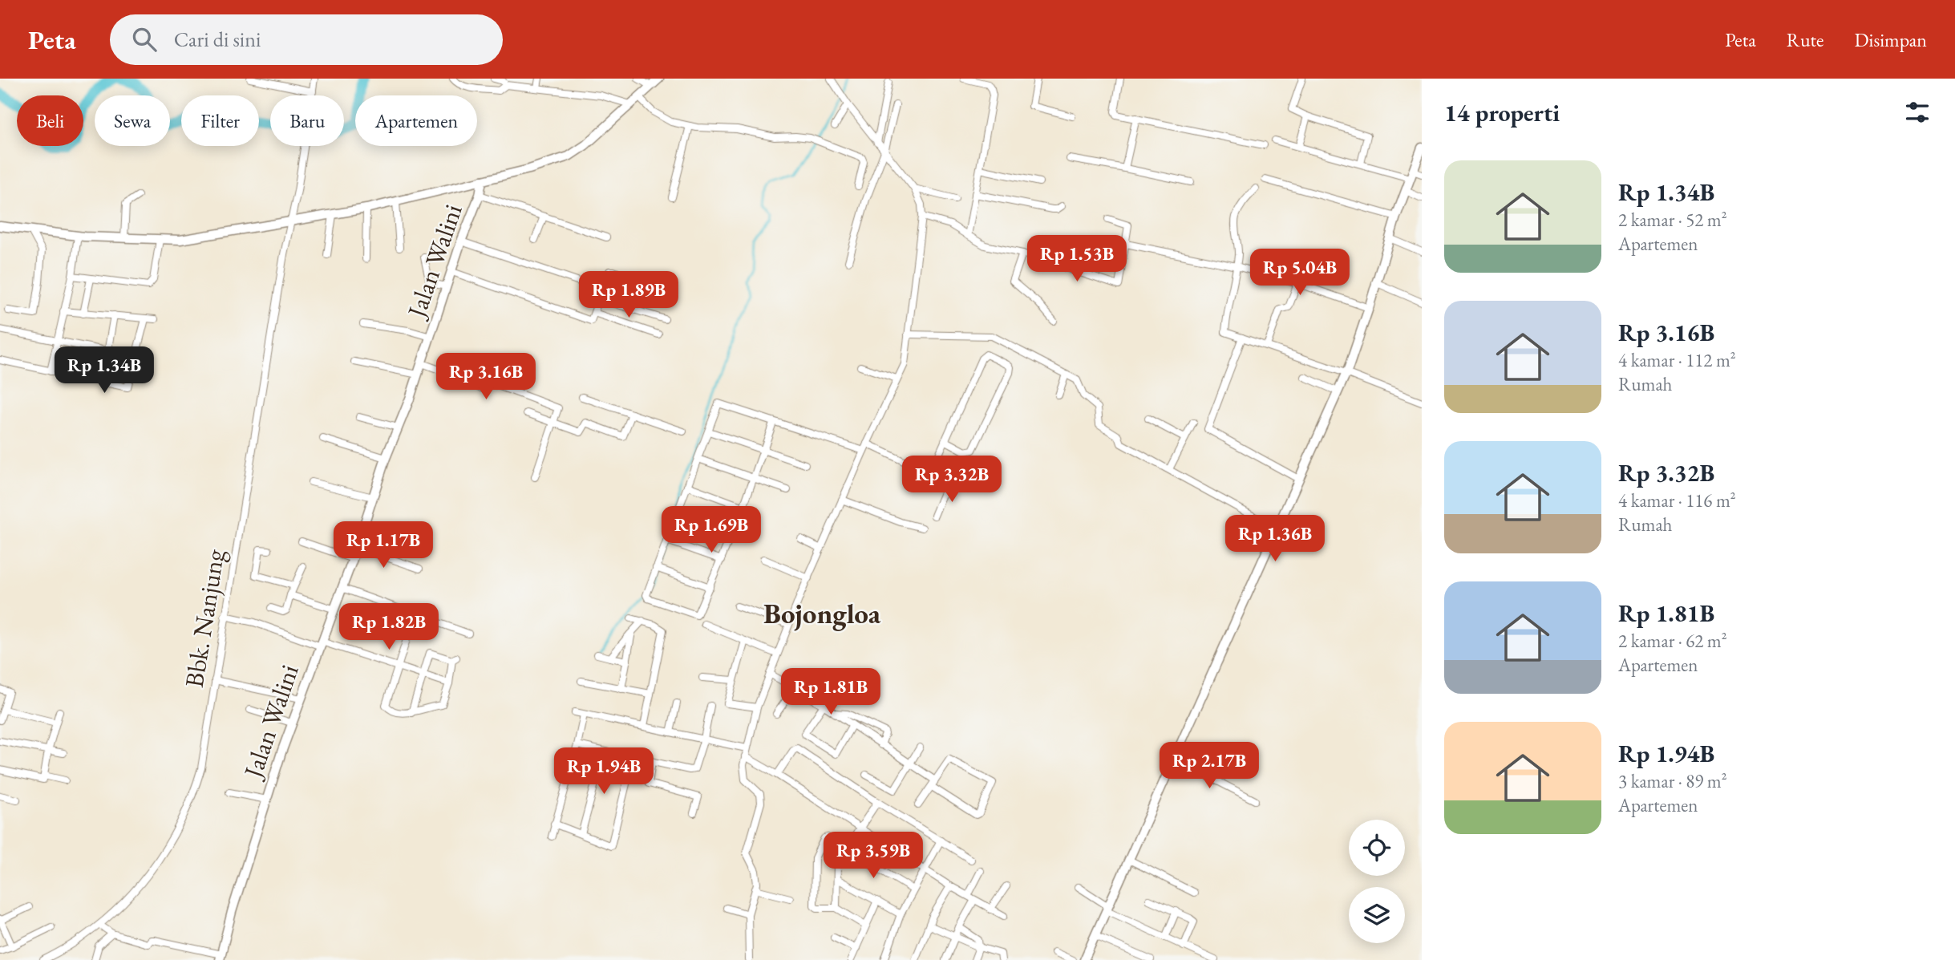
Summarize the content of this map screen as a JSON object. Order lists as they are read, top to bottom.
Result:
{
  "streets": {
    "street": ["Jalan Walini", "Bbk. Nanjung"]
  },
  "districts": ["Bojongloa"],
  "page": {
    "header": "Peta",
    "search": "Cari di sini",
    "nav": ["Peta", "Rute", "Disimpan"],
    "heading": "14 properti",
    "chip": [
      "Beli",
      "Sewa",
      "Filter",
      "Baru",
      "Apartemen"
    ],
    "list": [
      {
        "name": "Rp 1.34B",
        "note": "2 kamar · 52 m² · Apartemen"
      },
      {
        "name": "Rp 3.16B",
        "note": "4 kamar · 112 m² · Rumah"
      },
      {
        "name": "Rp 3.32B",
        "note": "4 kamar · 116 m² · Rumah"
      },
      {
        "name": "Rp 1.81B",
        "note": "2 kamar · 62 m² · Apartemen"
      },
      {
        "name": "Rp 1.94B",
        "note": "3 kamar · 89 m² · Apartemen"
      }
    ],
    "price": [
      "Rp 1.53B",
      "Rp 5.04B",
      "Rp 1.89B",
      "Rp 1.34B",
      "Rp 3.16B",
      "Rp 3.32B",
      "Rp 1.69B",
      "Rp 1.36B",
      "Rp 1.17B",
      "Rp 1.82B",
      "Rp 1.81B",
      "Rp 2.17B",
      "Rp 1.94B",
      "Rp 3.59B"
    ]
  }
}
